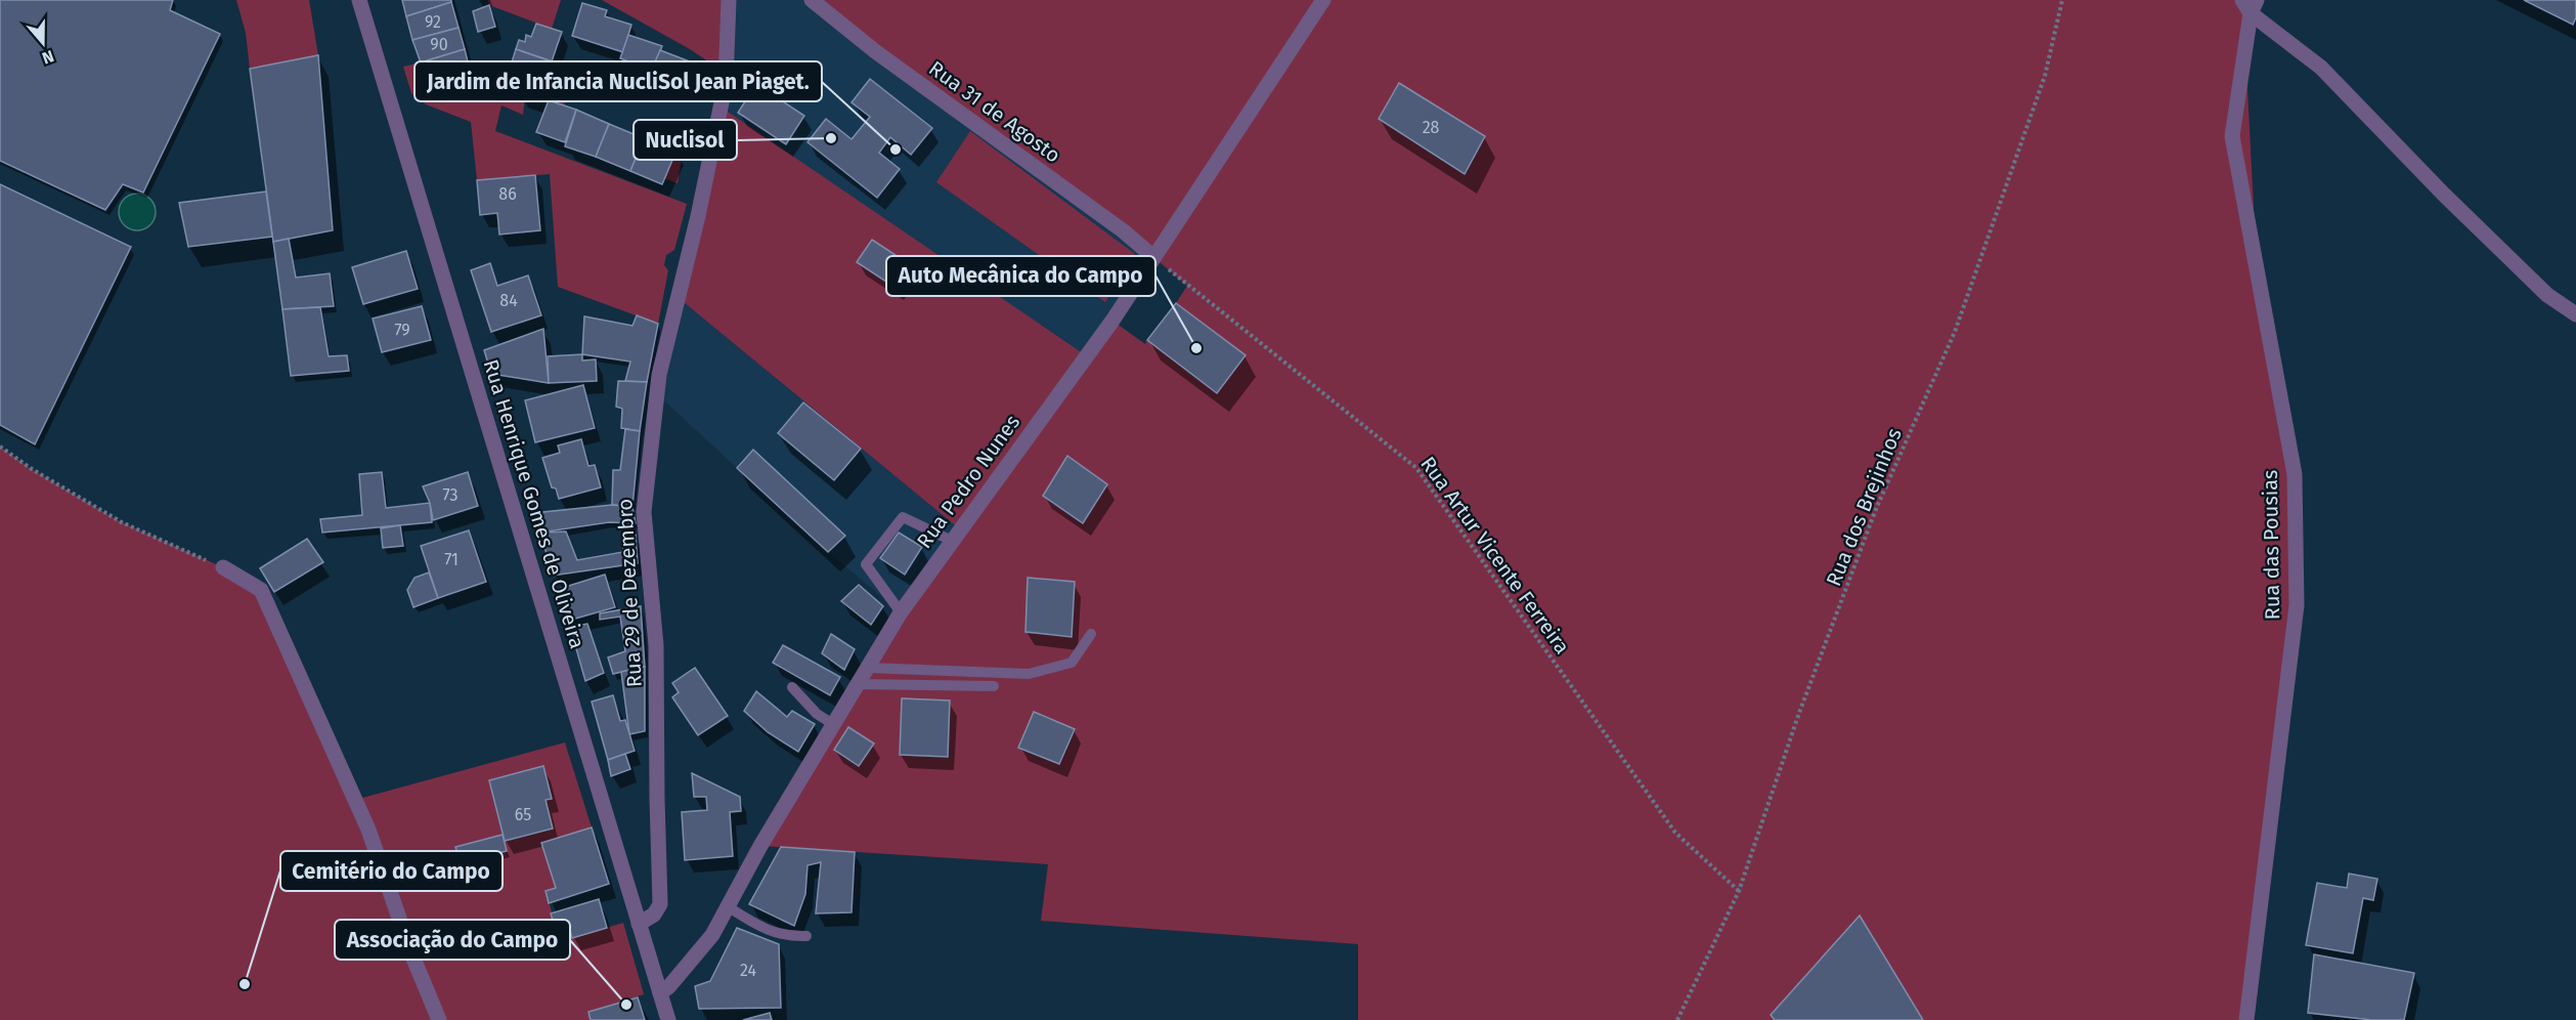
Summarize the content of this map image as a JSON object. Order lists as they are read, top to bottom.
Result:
{
  "streets": {
    "street": [
      "Rua 31 de Agosto",
      "Rua Pedro Nunes",
      "Rua Henrique Gomes de Oliveira",
      "Rua das Pousias",
      "Rua 29 de Dezembro"
    ],
    "path": ["Rua dos Brejinhos", "Rua Artur Vicente Ferreira"]
  },
  "crossings": [
    ["Rua 31 de Agosto", "Rua Pedro Nunes"],
    ["Rua 31 de Agosto", "Rua Artur Vicente Ferreira"],
    ["Rua Pedro Nunes", "Rua Henrique Gomes de Oliveira"],
    ["Rua Pedro Nunes", "Rua Artur Vicente Ferreira"],
    ["Rua Henrique Gomes de Oliveira", "Rua 29 de Dezembro"],
    ["Rua dos Brejinhos", "Rua Artur Vicente Ferreira"]
  ],
  "places": [
    "Nuclisol",
    "Jardim de Infancia NucliSol Jean Piaget.",
    "Auto Mecânica do Campo",
    "Cemitério do Campo",
    "Associação do Campo"
  ],
  "house_numbers": [
    "92",
    "90",
    "28",
    "86",
    "84",
    "79",
    "73",
    "71",
    "65",
    "24"
  ],
  "north": "bottom"
}
